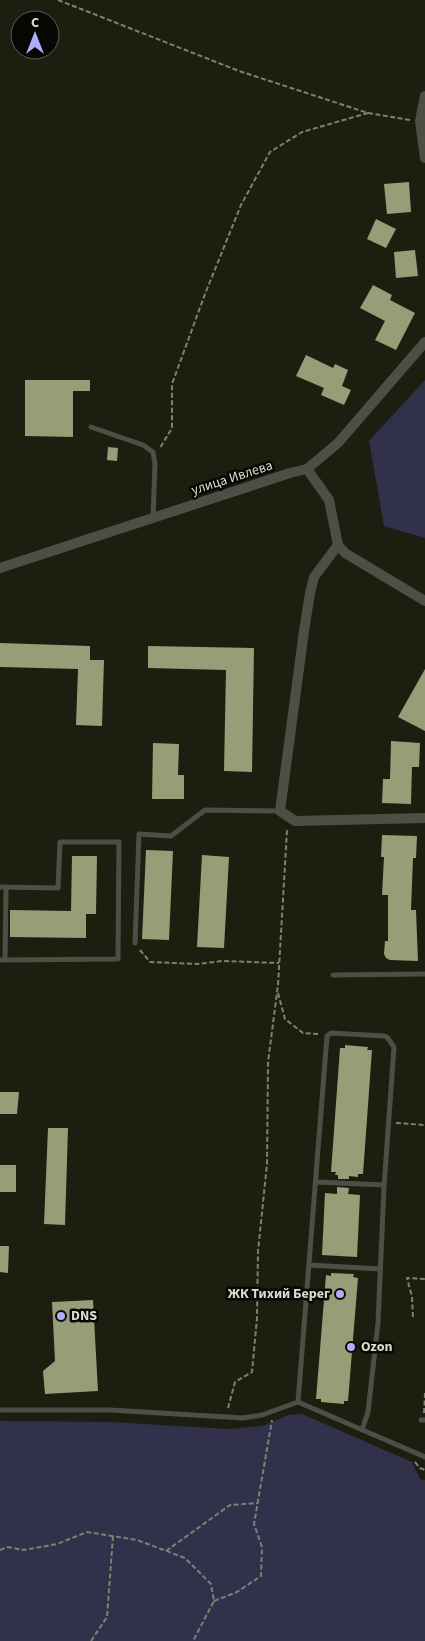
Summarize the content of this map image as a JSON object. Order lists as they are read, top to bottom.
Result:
{
  "streets": {
    "street": ["улица Ивлева"]
  },
  "places": ["ЖК Тихий Берег", "DNS", "Ozon"],
  "north": "top"
}
